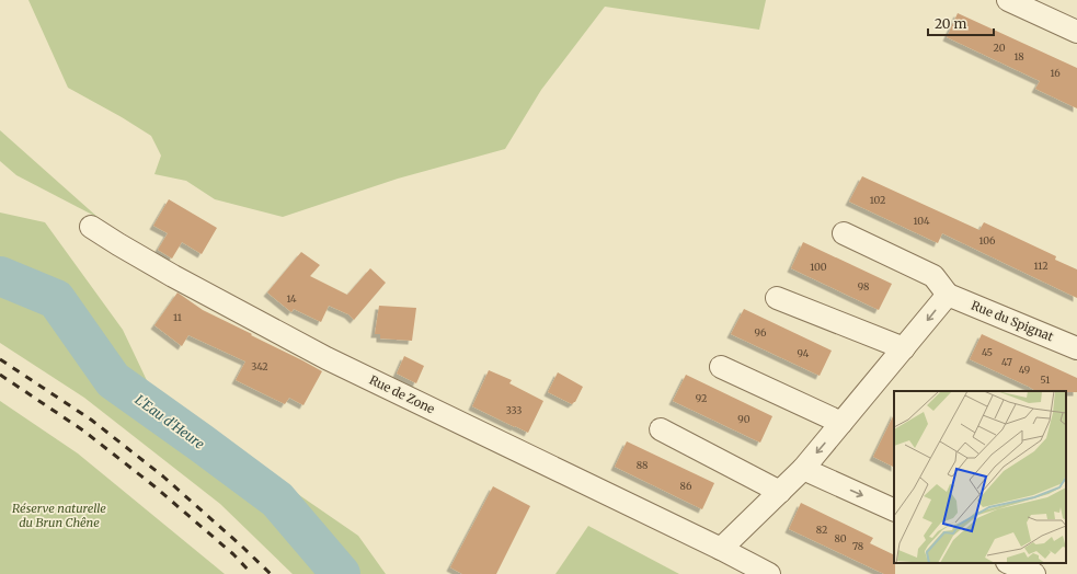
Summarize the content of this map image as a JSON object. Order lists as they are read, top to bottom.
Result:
{
  "streets": {
    "street": ["Rue du Spignat", "Rue de Zone"]
  },
  "water": ["L'Eau d'Heure"],
  "parks": ["Réserve naturelle du Brun Chêne"],
  "house_numbers": [
    "20",
    "18",
    "16",
    "102",
    "104",
    "106",
    "112",
    "100",
    "98",
    "14",
    "11",
    "96",
    "45",
    "94",
    "47",
    "342",
    "49",
    "51",
    "92",
    "333",
    "90",
    "88",
    "86",
    "82",
    "80",
    "78"
  ],
  "scale_bar": "20 m"
}
